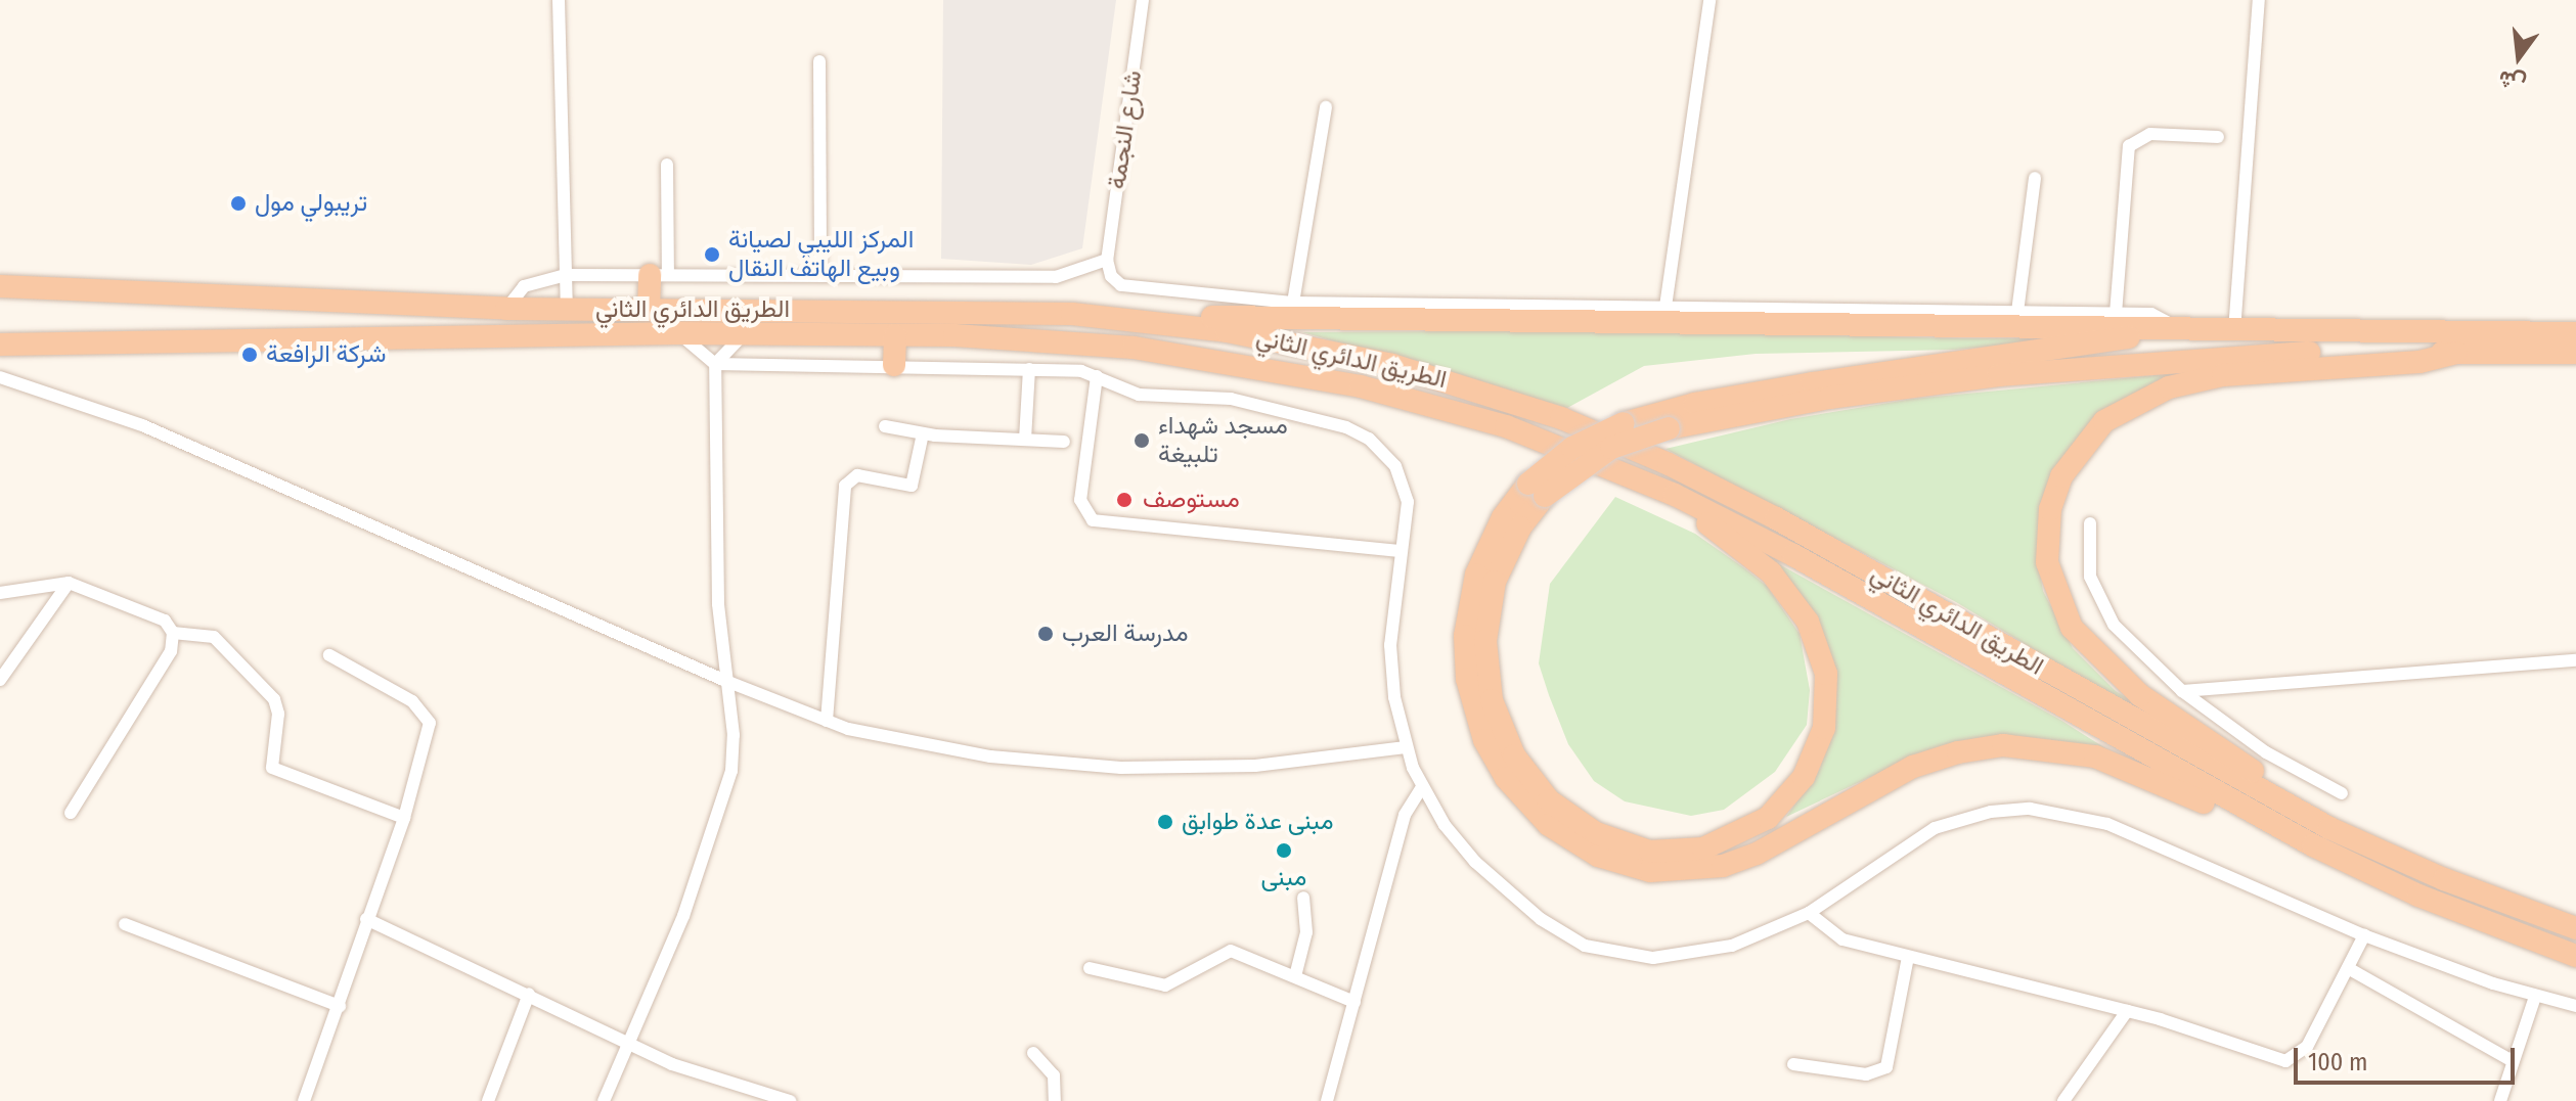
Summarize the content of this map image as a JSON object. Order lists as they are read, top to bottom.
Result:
{
  "streets": {
    "highway": ["الطريق الدائري الثاني"],
    "street": ["شارع النجمة"]
  },
  "places": [
    "تريبولي مول",
    "المركز الليبي لصيانة وبيع الهاتف النقال",
    "شركة الرافعة",
    "مسجد شهداء تلبيغة",
    "مستوصف",
    "مدرسة العرب",
    "مبنى عدة طوابق",
    "مبنى"
  ],
  "scale_bar": "100 m",
  "north": "bottom"
}
